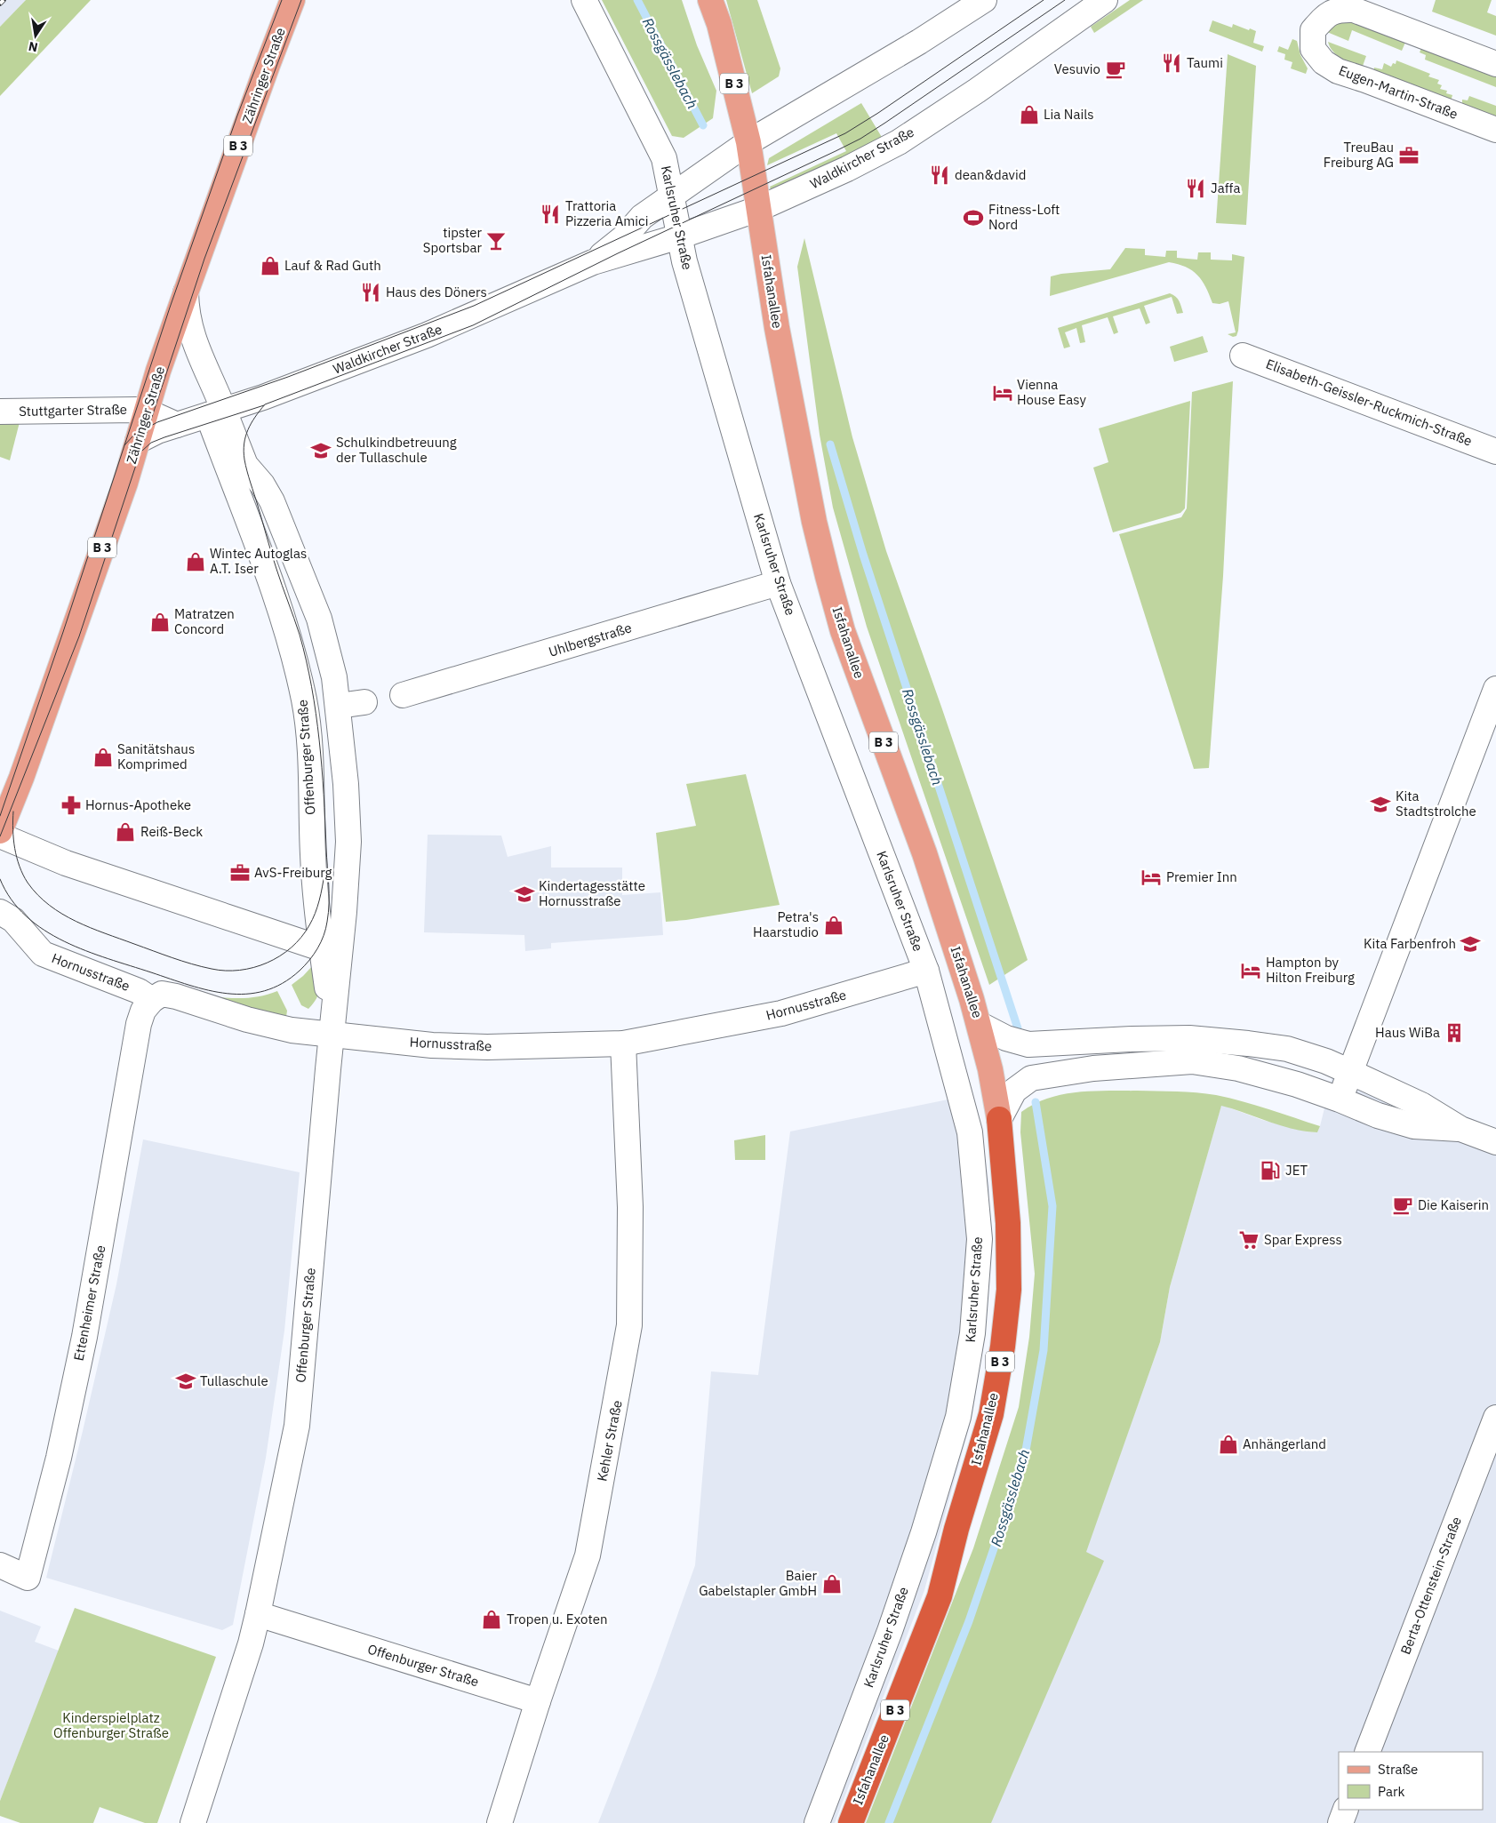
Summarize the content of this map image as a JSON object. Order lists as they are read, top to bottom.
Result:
{
  "streets": {
    "highway": ["B 3", "Isfahanallee"],
    "main road": ["Zähringer Straße"],
    "street": [
      "Eugen-Martin-Straße",
      "Waldkircher Straße",
      "Karlsruher Straße",
      "Elisabeth-Geissler-Ruckmich-Straße",
      "Stuttgarter Straße",
      "Uhlbergstraße",
      "Offenburger Straße",
      "Hornusstraße",
      "Ettenheimer Straße",
      "Kehler Straße",
      "Berta-Ottenstein-Straße"
    ]
  },
  "crossings": [
    ["Zähringer Straße", "Waldkircher Straße"],
    ["Zähringer Straße", "Stuttgarter Straße"],
    ["B 3", "Waldkircher Straße"],
    ["B 3", "Isfahanallee"],
    ["Waldkircher Straße", "Karlsruher Straße"],
    ["Waldkircher Straße", "Isfahanallee"],
    ["Waldkircher Straße", "Offenburger Straße"],
    ["Karlsruher Straße", "Uhlbergstraße"],
    ["Karlsruher Straße", "Hornusstraße"],
    ["Offenburger Straße", "Hornusstraße"],
    ["Offenburger Straße", "Kehler Straße"],
    ["Hornusstraße", "Ettenheimer Straße"],
    ["Hornusstraße", "Kehler Straße"]
  ],
  "water": ["Rossgässlebach"],
  "parks": ["Kinderspielplatz Offenburger Straße"],
  "places": {
    "restaurant": [
      "Taumi",
      "dean&david",
      "Jaffa",
      "Trattoria Pizzeria Amici",
      "Haus des Döners"
    ],
    "cafe": ["Vesuvio", "Die Kaiserin"],
    "shop": [
      "Lia Nails",
      "Lauf & Rad Guth",
      "Wintec Autoglas A.T. Iser",
      "Matratzen Concord",
      "Sanitätshaus Komprimed",
      "Reiß-Beck",
      "Petra's Haarstudio",
      "Anhängerland",
      "Baier Gabelstapler GmbH",
      "Tropen u. Exoten"
    ],
    "office": ["TreuBau Freiburg AG", "AvS-Freiburg"],
    "sports": ["Fitness-Loft Nord"],
    "bar": ["tipster Sportsbar"],
    "hotel": ["Vienna House Easy", "Premier Inn", "Hampton by Hilton Freiburg"],
    "school or university": [
      "Schulkindbetreuung der Tullaschule",
      "Kita Stadtstrolche",
      "Kindertagesstätte Hornusstraße",
      "Kita Farbenfroh",
      "Tullaschule"
    ],
    "pharmacy": ["Hornus-Apotheke"],
    "building": ["Haus WiBa"],
    "fuel station": ["JET"],
    "supermarket": ["Spar Express"]
  },
  "legend": ["Straße", "Park"],
  "north": "bottom"
}
